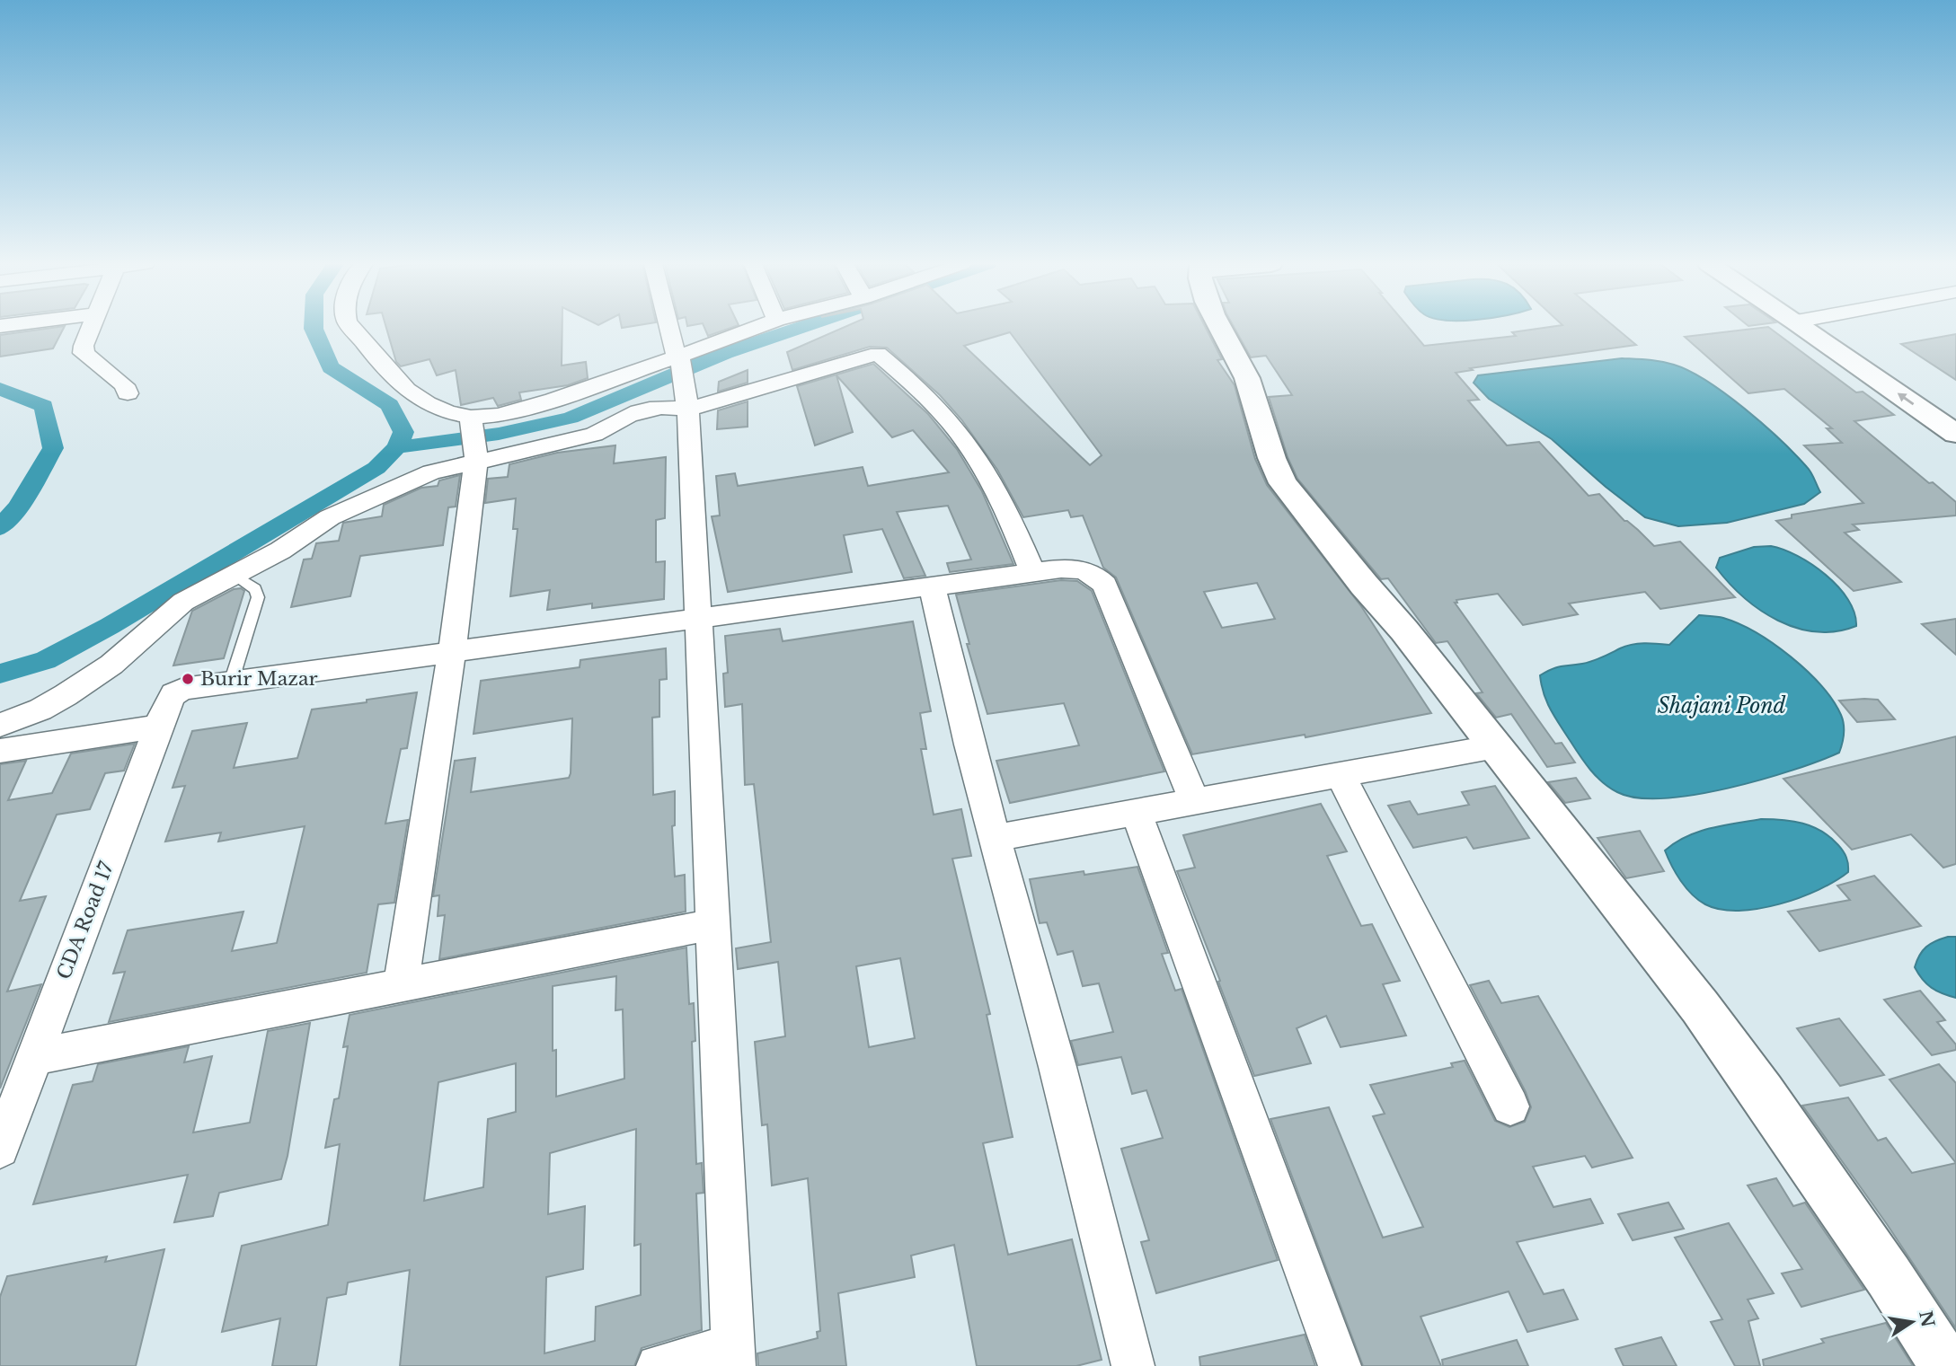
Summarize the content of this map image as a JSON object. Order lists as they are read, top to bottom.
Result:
{
  "streets": {
    "street": ["CDA Road 17"]
  },
  "water": ["Shajani Pond"],
  "places": ["Burir Mazar"],
  "north": "right"
}
